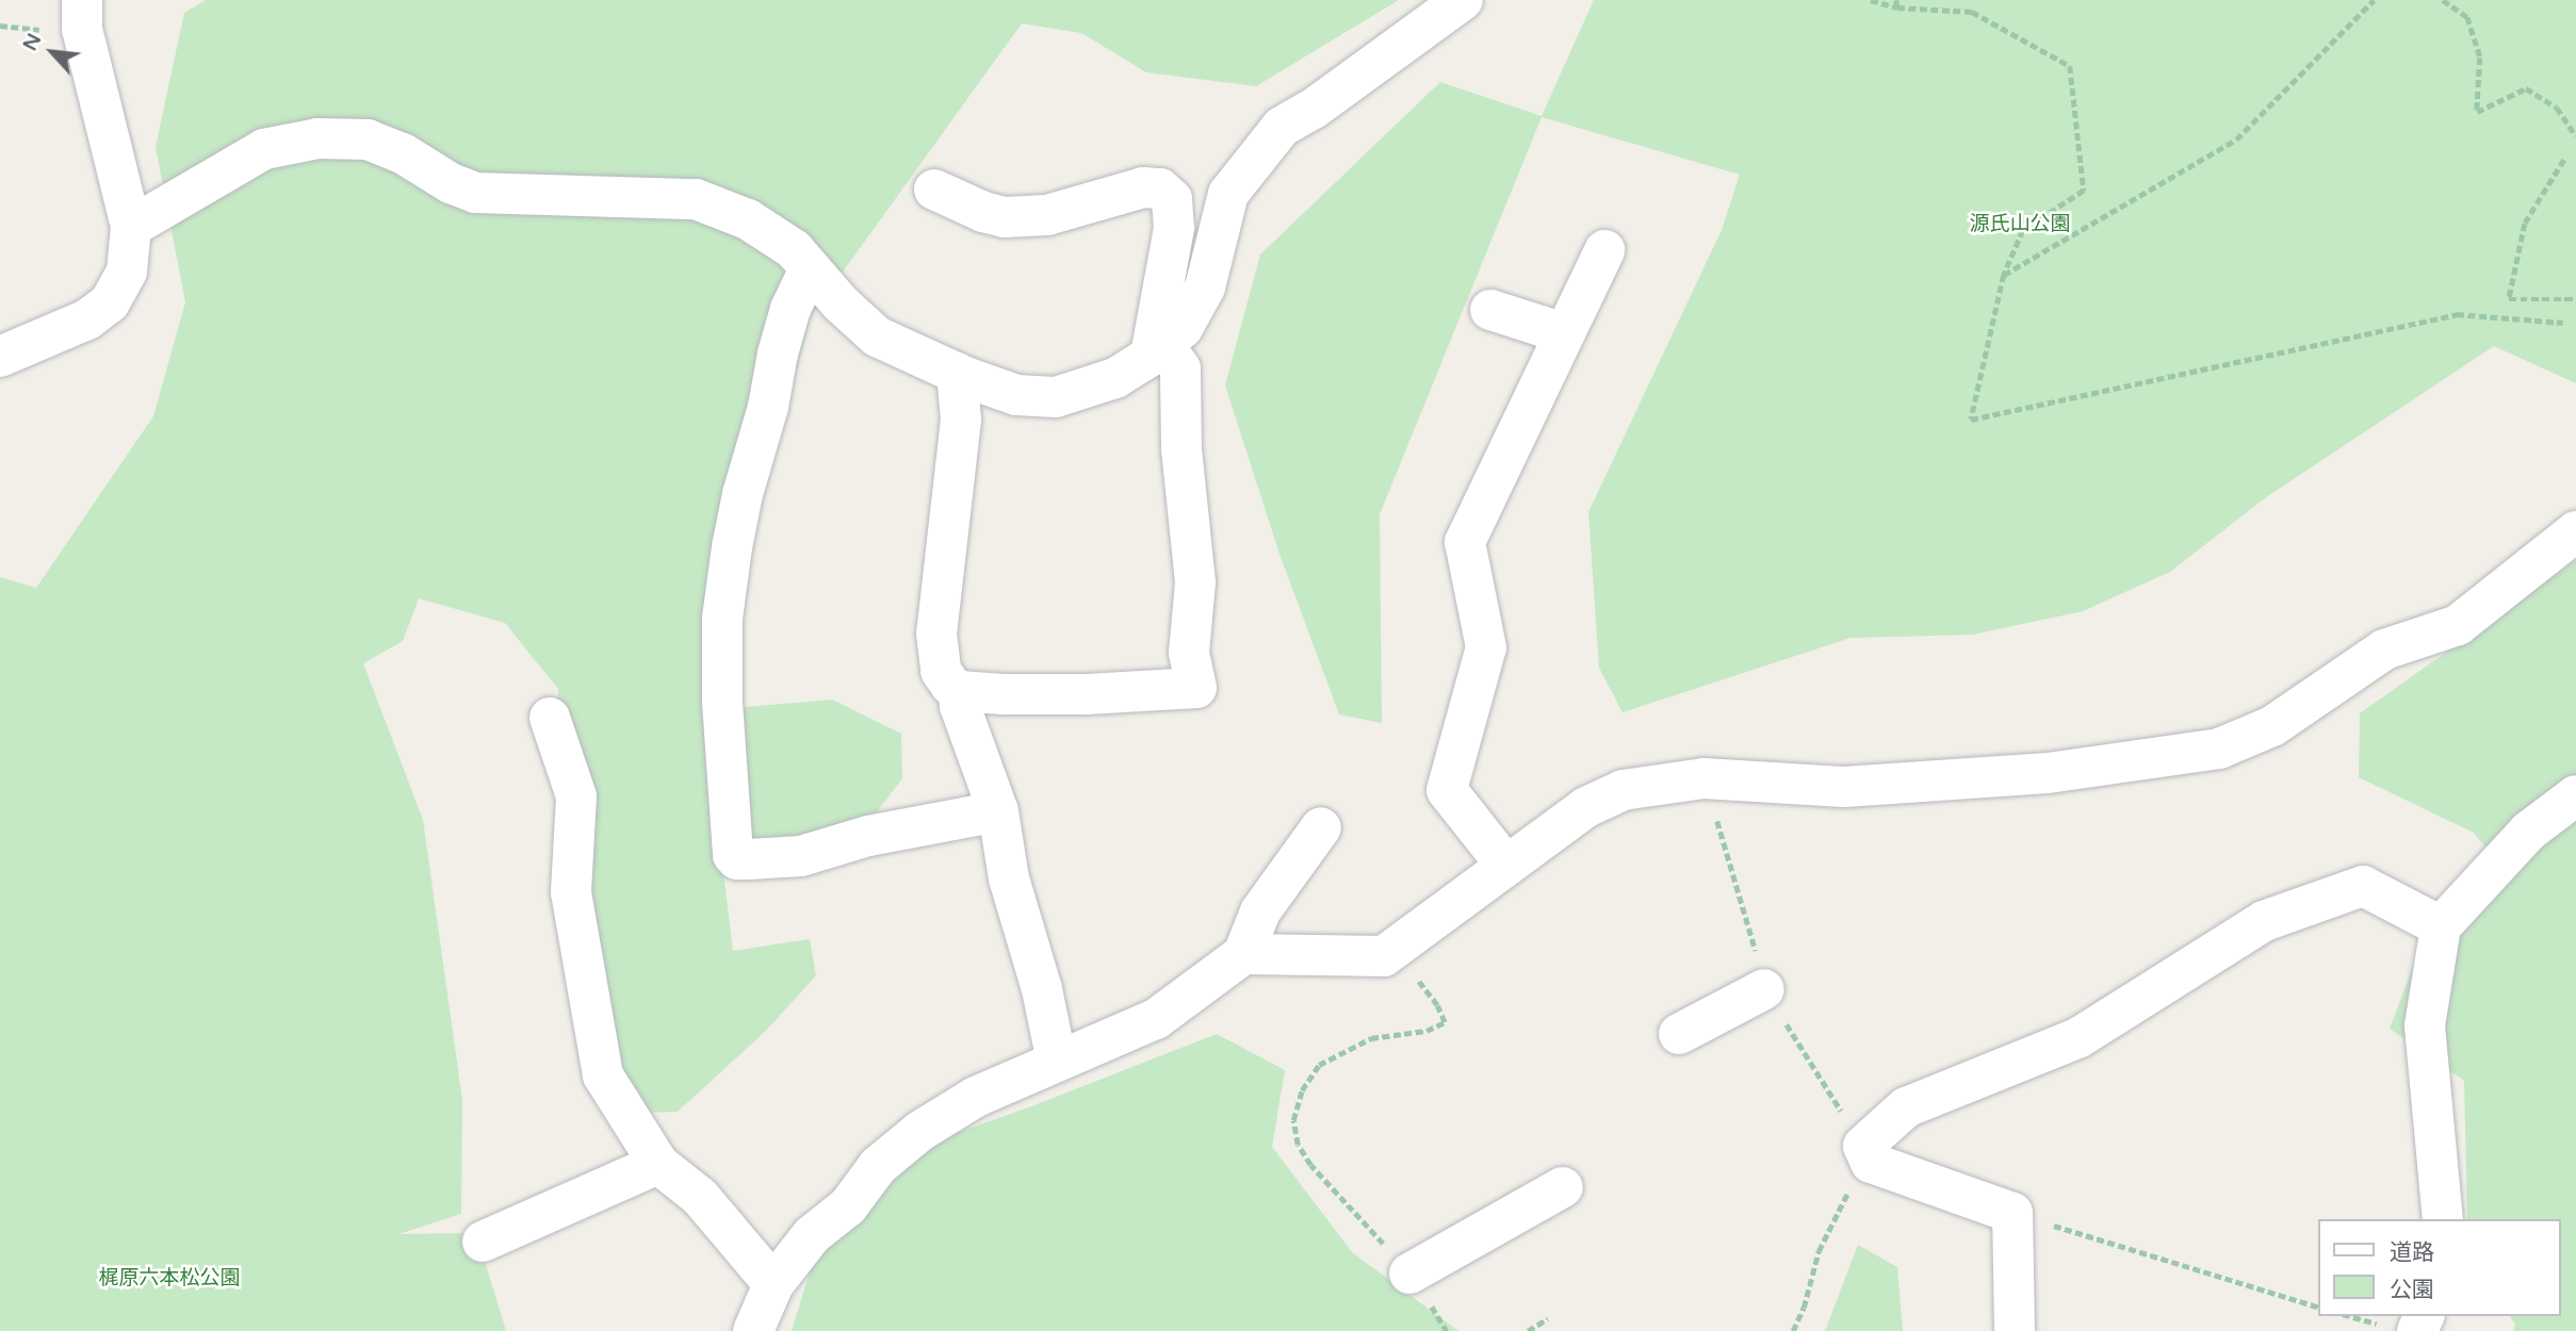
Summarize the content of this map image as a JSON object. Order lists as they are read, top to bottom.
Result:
{
  "parks": ["源氏山公園", "梶原六本松公園"],
  "legend": ["道路", "公園"],
  "north": "top left"
}
